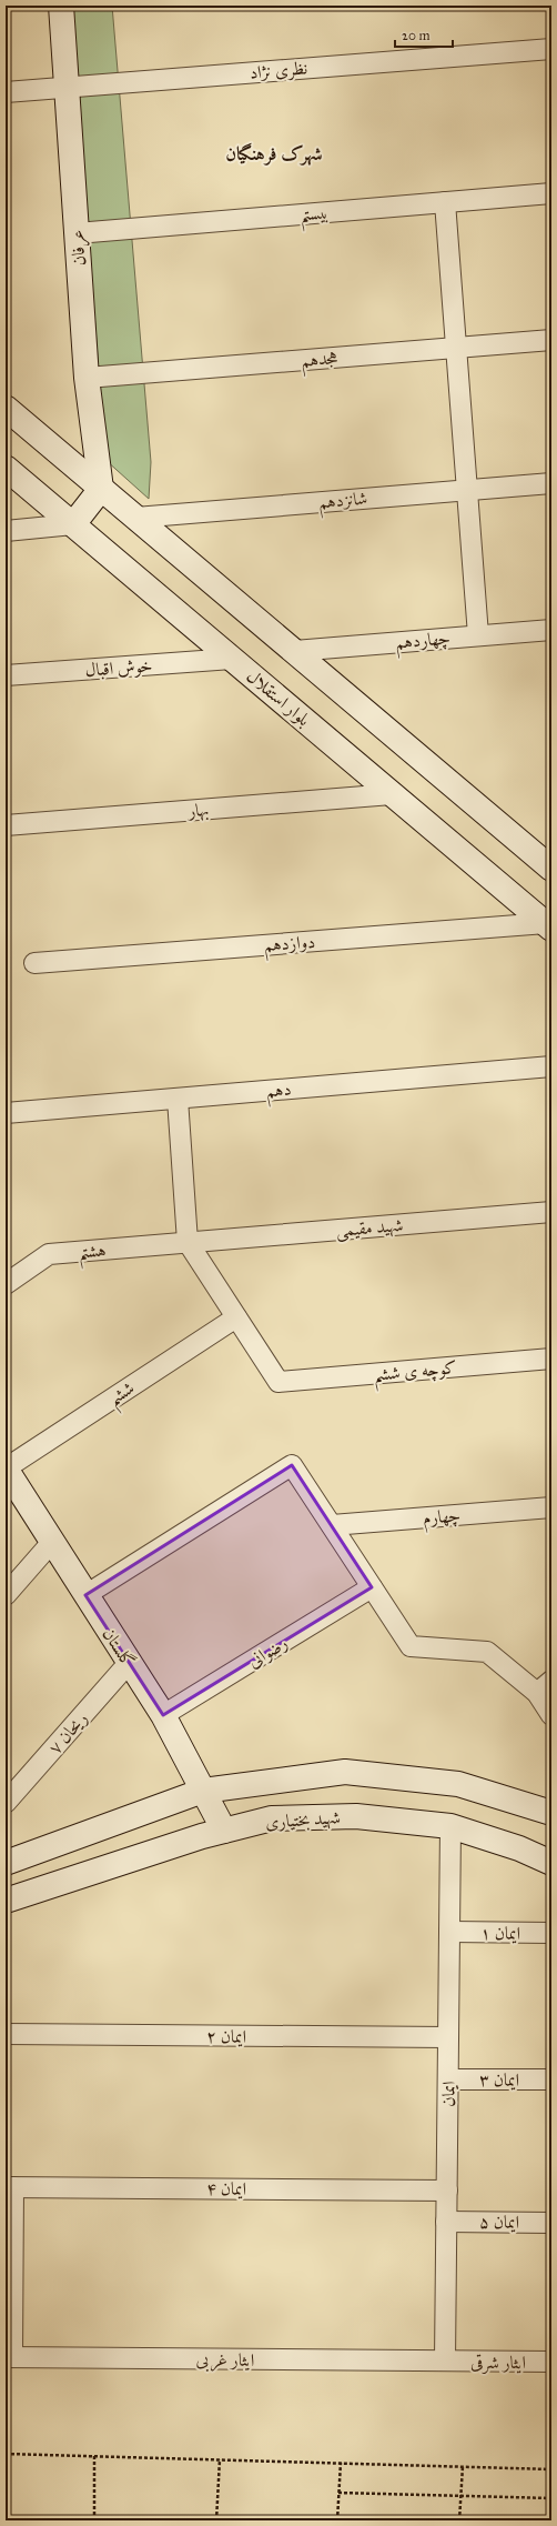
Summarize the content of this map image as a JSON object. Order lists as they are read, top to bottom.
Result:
{
  "streets": {
    "main road": [
      "عرفان",
      "بلوار استقلال",
      "گلستان",
      "شهید بختیاری"
    ],
    "street": [
      "نظری نژاد",
      "بیستم",
      "هجدهم",
      "شانزدهم",
      "چهاردهم",
      "خوش اقبال",
      "بهار",
      "دوازدهم",
      "دهم",
      "شهید مقیمی",
      "هشتم",
      "کوچه ی ششم",
      "ششم",
      "چهارم",
      "رضوانی",
      "ریحان ۷",
      "ایمان ۱",
      "ایمان ۲",
      "ایمان ۳",
      "ایمان",
      "ایمان ۴",
      "ایمان ۵",
      "ایثار غربی",
      "ایثار شرقی"
    ]
  },
  "crossings": [
    ["نظری نژاد", "عرفان"],
    ["بیستم", "عرفان"],
    ["عرفان", "هجدهم"],
    ["خوش اقبال", "بلوار استقلال"],
    ["بلوار استقلال", "بهار"],
    ["بلوار استقلال", "دوازدهم"],
    ["شهید مقیمی", "هشتم"],
    ["کوچه ی ششم", "ششم"],
    ["ششم", "گلستان"],
    ["گلستان", "رضوانی"],
    ["گلستان", "ریحان ۷"],
    ["گلستان", "شهید بختیاری"],
    ["شهید بختیاری", "ایمان"],
    ["ایمان ۱", "ایمان"],
    ["ایمان ۲", "ایمان"],
    ["ایمان ۳", "ایمان"],
    ["ایمان", "ایمان ۴"],
    ["ایمان", "ایمان ۵"],
    ["ایمان", "ایثار غربی"],
    ["ایمان", "ایثار شرقی"],
    ["ایثار غربی", "ایثار شرقی"]
  ],
  "districts": ["شهرک فرهنگیان"],
  "scale_bar": "20 m"
}
